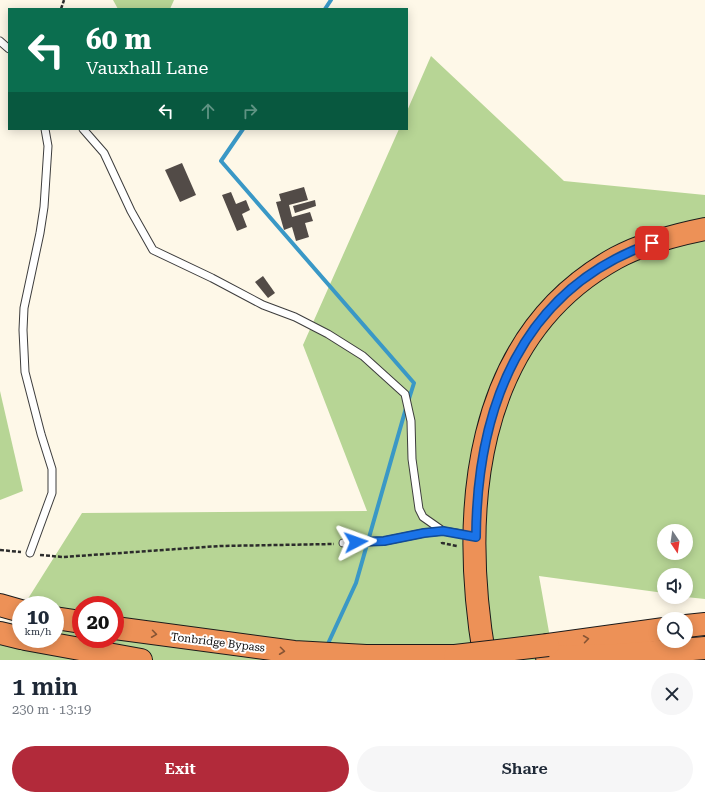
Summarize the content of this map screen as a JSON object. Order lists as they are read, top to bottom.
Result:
{
  "streets": {
    "highway": ["Tonbridge Bypass"]
  },
  "one_way": ["Tonbridge Bypass"],
  "north": "bottom",
  "page": {
    "turn": ["60 m", "Vauxhall Lane"],
    "speed": "10 km/h",
    "limit": "20",
    "heading": ["1 min", "230 m · 13:19"],
    "buttons": ["Exit", "Share"]
  }
}
